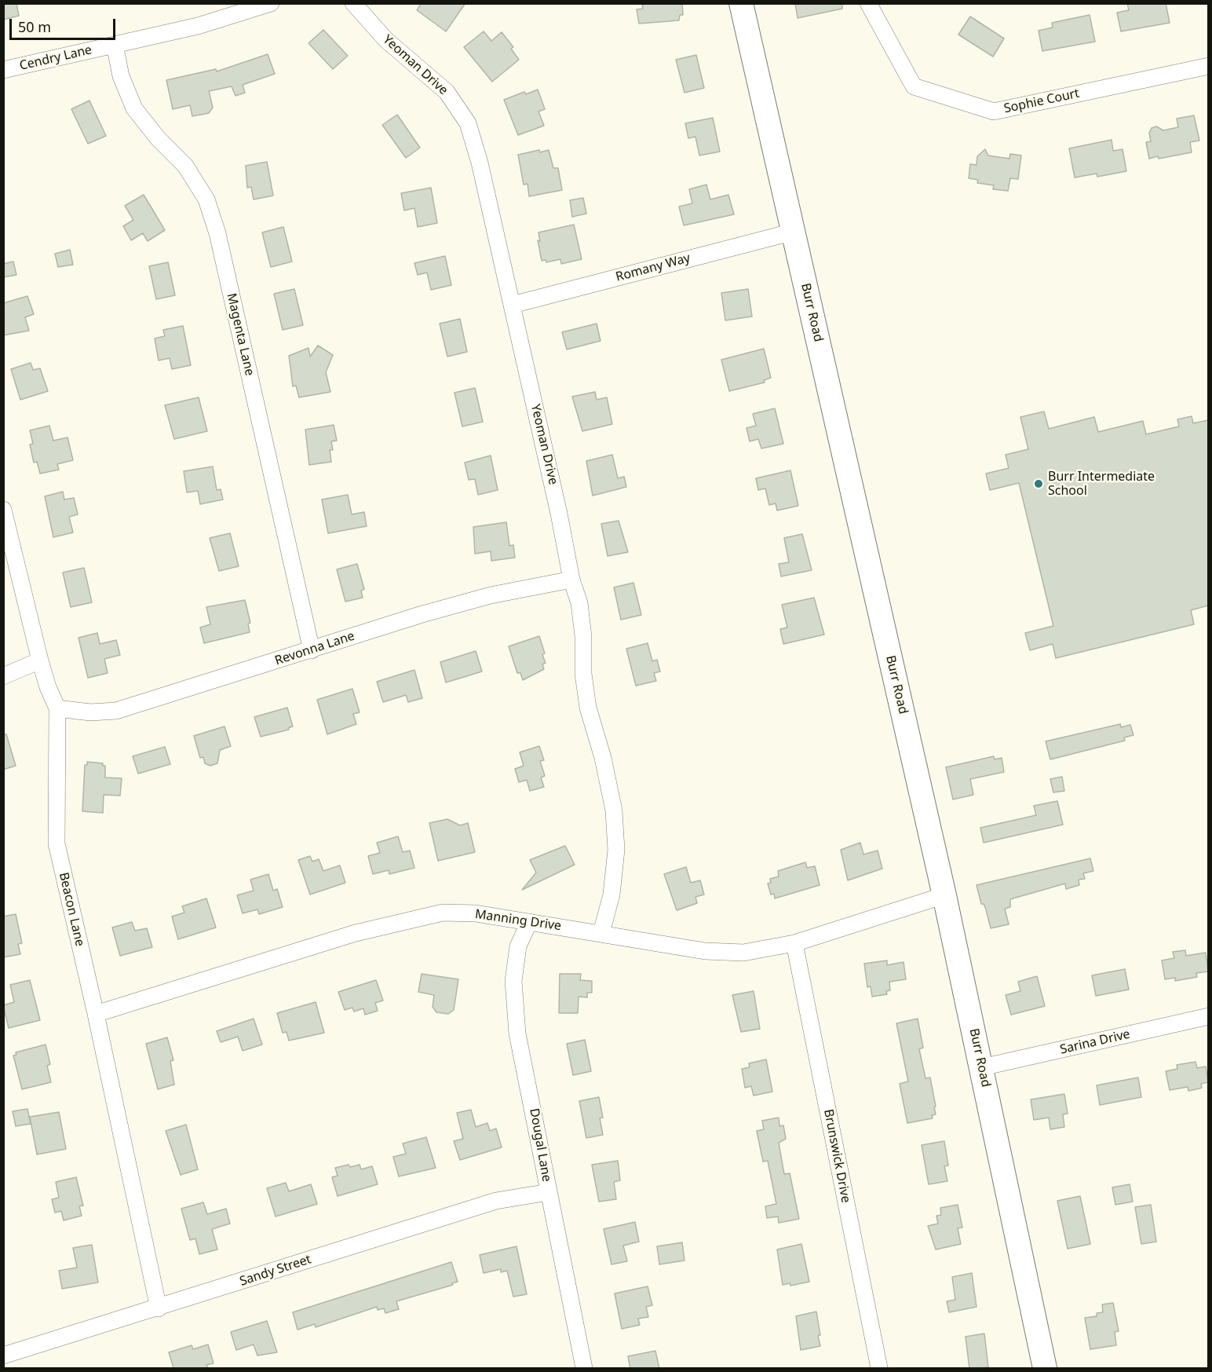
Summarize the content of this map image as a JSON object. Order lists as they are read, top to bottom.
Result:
{
  "streets": {
    "street": [
      "Cendry Lane",
      "Yeoman Drive",
      "Sophie Court",
      "Romany Way",
      "Burr Road",
      "Magenta Lane",
      "Revonna Lane",
      "Beacon Lane",
      "Manning Drive",
      "Sarina Drive",
      "Dougal Lane",
      "Brunswick Drive",
      "Sandy Street"
    ]
  },
  "crossings": [
    ["Cendry Lane", "Magenta Lane"],
    ["Yeoman Drive", "Romany Way"],
    ["Yeoman Drive", "Revonna Lane"],
    ["Yeoman Drive", "Manning Drive"],
    ["Romany Way", "Burr Road"],
    ["Burr Road", "Manning Drive"],
    ["Burr Road", "Sarina Drive"],
    ["Magenta Lane", "Revonna Lane"],
    ["Revonna Lane", "Beacon Lane"],
    ["Beacon Lane", "Manning Drive"],
    ["Beacon Lane", "Sandy Street"],
    ["Manning Drive", "Dougal Lane"],
    ["Manning Drive", "Brunswick Drive"],
    ["Dougal Lane", "Sandy Street"]
  ],
  "places": ["Burr Intermediate School"],
  "scale_bar": "50 m"
}
